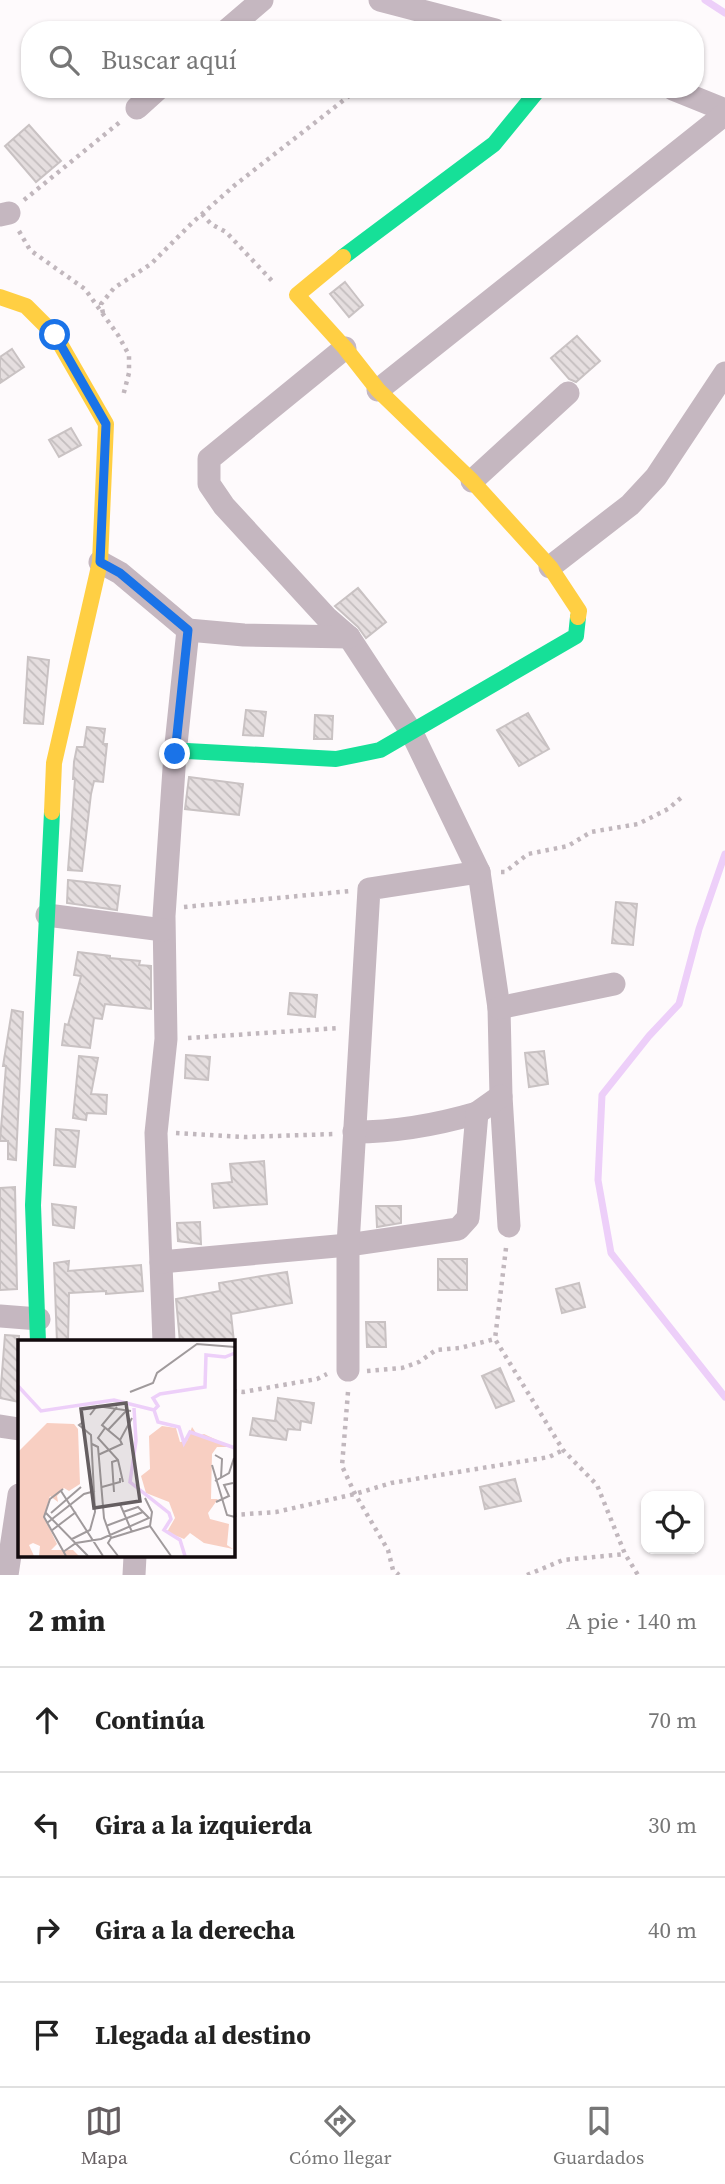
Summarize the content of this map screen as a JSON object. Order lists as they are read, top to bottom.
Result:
{
  "page": {
    "search": "Buscar aquí",
    "heading": ["2 min", "A pie · 140 m"],
    "list": [
      ["Continúa", "70 m"],
      ["Gira a la izquierda", "30 m"],
      ["Gira a la derecha", "40 m"],
      "Llegada al destino"
    ],
    "nav": ["Mapa", "Cómo llegar", "Guardados"]
  }
}
